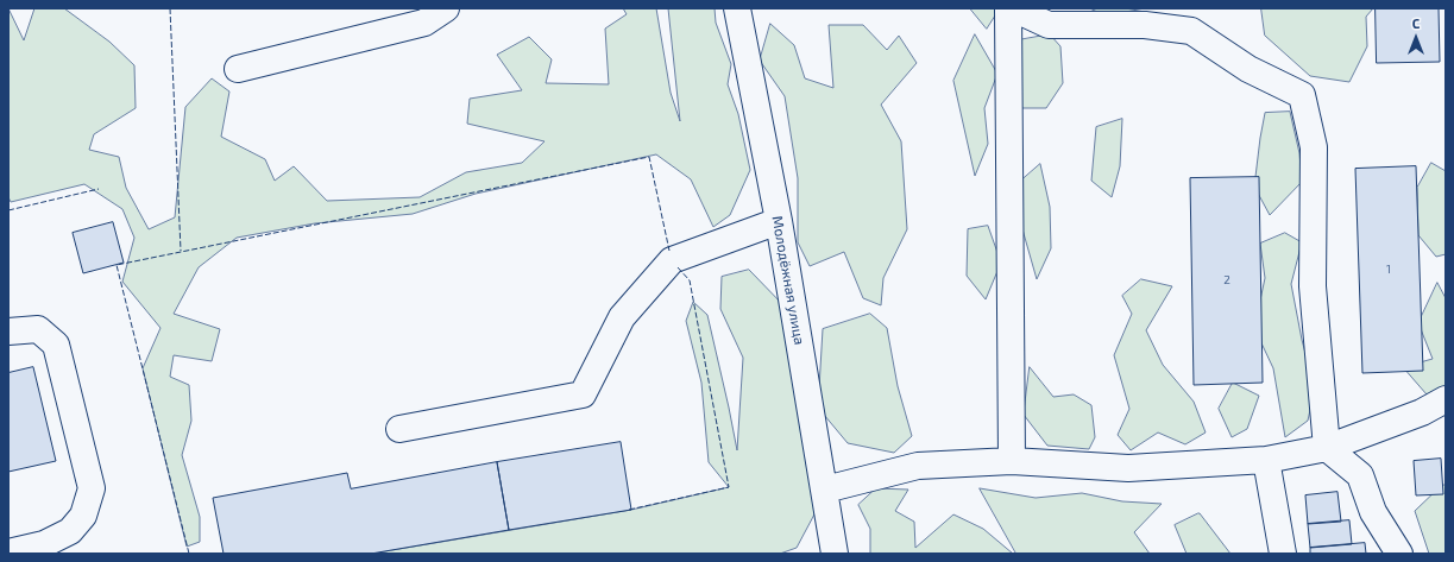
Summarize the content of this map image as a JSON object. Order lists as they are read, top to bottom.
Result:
{
  "streets": {
    "street": ["Молодёжная улица"]
  },
  "house_numbers": ["1", "2"],
  "north": "top"
}
